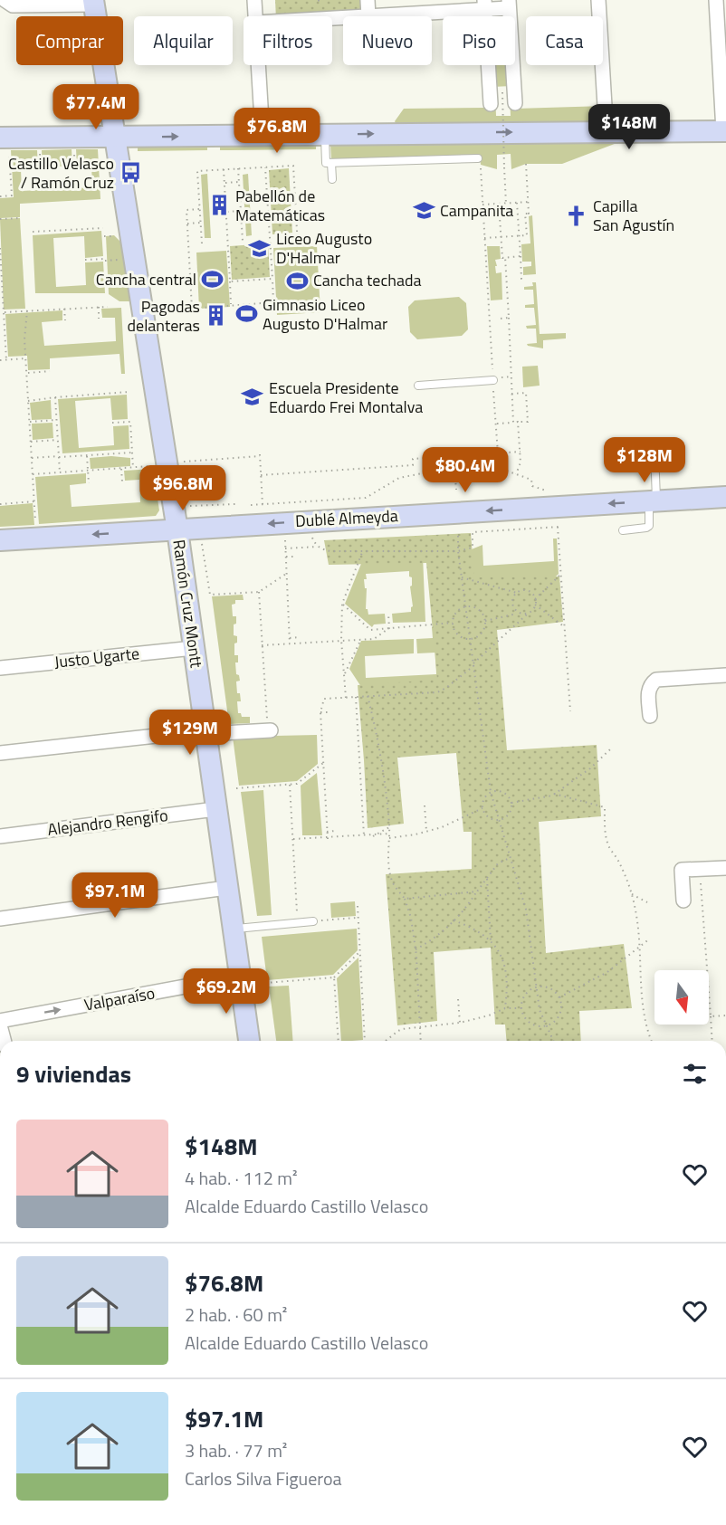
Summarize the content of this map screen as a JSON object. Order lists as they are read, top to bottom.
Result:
{
  "streets": {
    "main road": ["Dublé Almeyda", "Ramón Cruz Montt"],
    "street": ["Justo Ugarte", "Alejandro Rengifo", "Valparaíso"]
  },
  "crossings": [
    ["Dublé Almeyda", "Ramón Cruz Montt"],
    ["Ramón Cruz Montt", "Justo Ugarte"],
    ["Ramón Cruz Montt", "Alejandro Rengifo"],
    ["Ramón Cruz Montt", "Valparaíso"]
  ],
  "one_way": ["Dublé Almeyda"],
  "places": {
    "bus stop": ["Castillo Velasco / Ramón Cruz"],
    "building": ["Pabellón de Matemáticas", "Pagodas delanteras"],
    "school or university": ["Campanita", "Liceo Augusto D'Halmar", "Escuela Presidente Eduardo Frei Montalva"],
    "church": ["Capilla San Agustín"],
    "sports": ["Cancha central", "Cancha techada", "Gimnasio Liceo Augusto D'Halmar"]
  },
  "north": "bottom",
  "page": {
    "chip": [
      "Comprar",
      "Alquilar",
      "Filtros",
      "Nuevo",
      "Piso",
      "Casa"
    ],
    "price": [
      "$77.4M",
      "$148M",
      "$76.8M",
      "$128M",
      "$80.4M",
      "$96.8M",
      "$129M",
      "$97.1M",
      "$69.2M"
    ],
    "heading": "9 viviendas",
    "list": [
      {
        "name": "$148M",
        "note": "4 hab. · 112 m² · Alcalde Eduardo Castillo Velasco"
      },
      {
        "name": "$76.8M",
        "note": "2 hab. · 60 m² · Alcalde Eduardo Castillo Velasco"
      },
      {
        "name": "$97.1M",
        "note": "3 hab. · 77 m² · Carlos Silva Figueroa"
      }
    ]
  }
}
